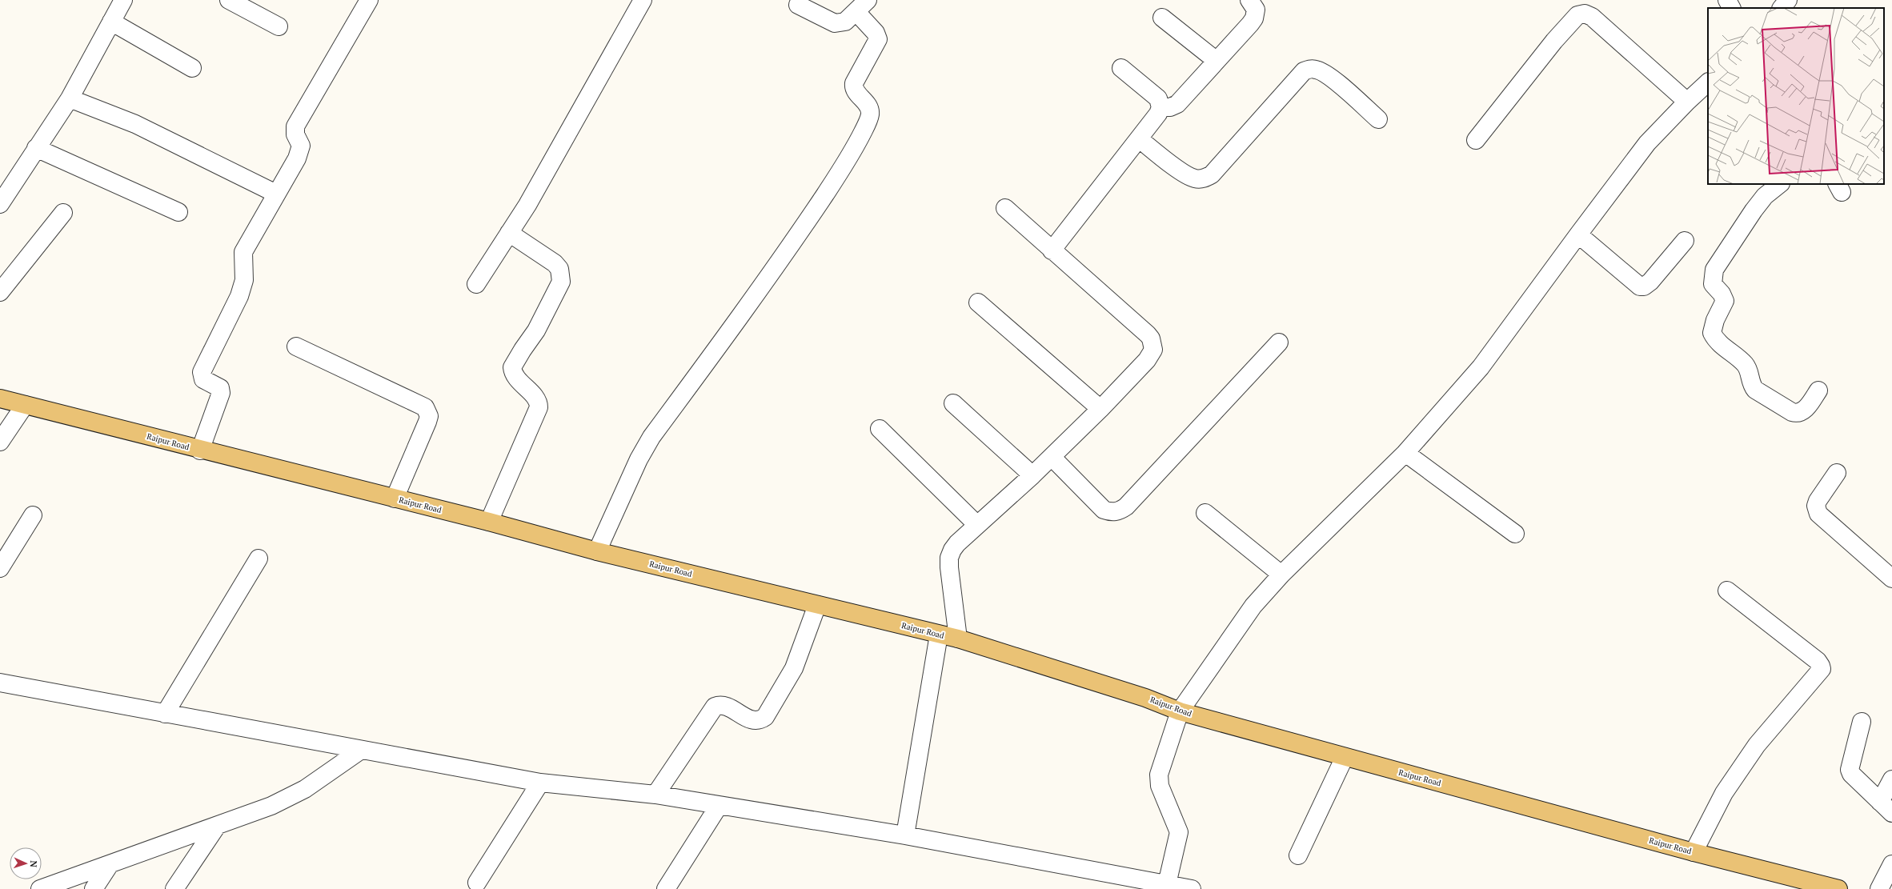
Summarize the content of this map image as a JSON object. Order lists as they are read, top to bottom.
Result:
{
  "streets": {
    "main road": ["Raipur Road"]
  },
  "north": "right"
}
